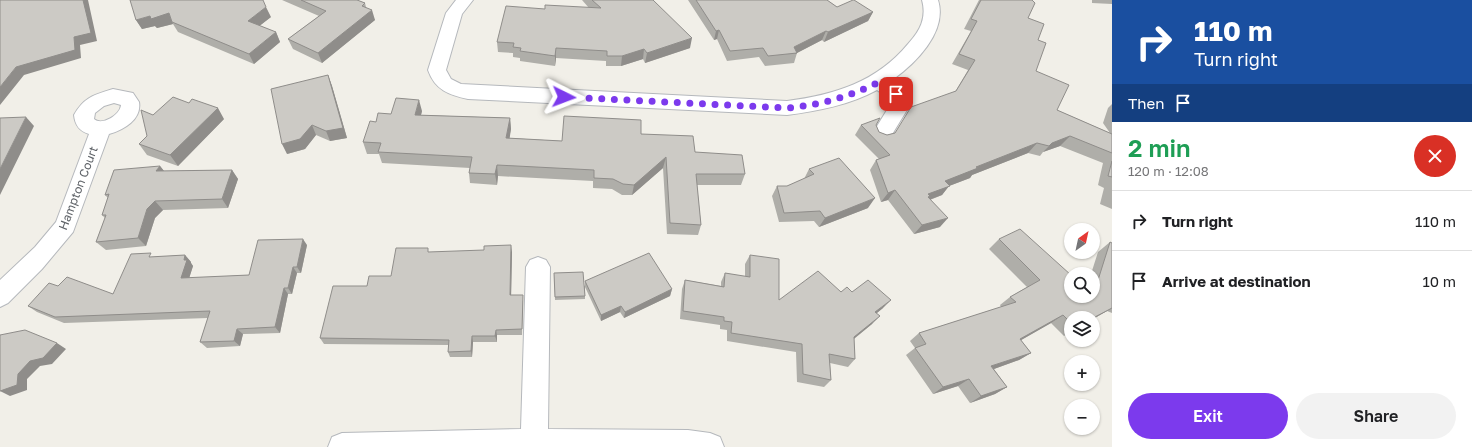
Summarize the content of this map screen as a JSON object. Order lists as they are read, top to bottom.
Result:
{
  "streets": {
    "street": ["Hampton Court"]
  },
  "north": "top right",
  "page": {
    "turn": ["110 m", "Turn right"],
    "then": "Then",
    "heading": ["2 min", "120 m · 12:08"],
    "list": [
      {
        "name": "Turn right",
        "value": "110 m"
      },
      {
        "name": "Arrive at destination",
        "value": "10 m"
      }
    ],
    "map_buttons": ["+", "−"],
    "buttons": ["Exit", "Share"]
  }
}
